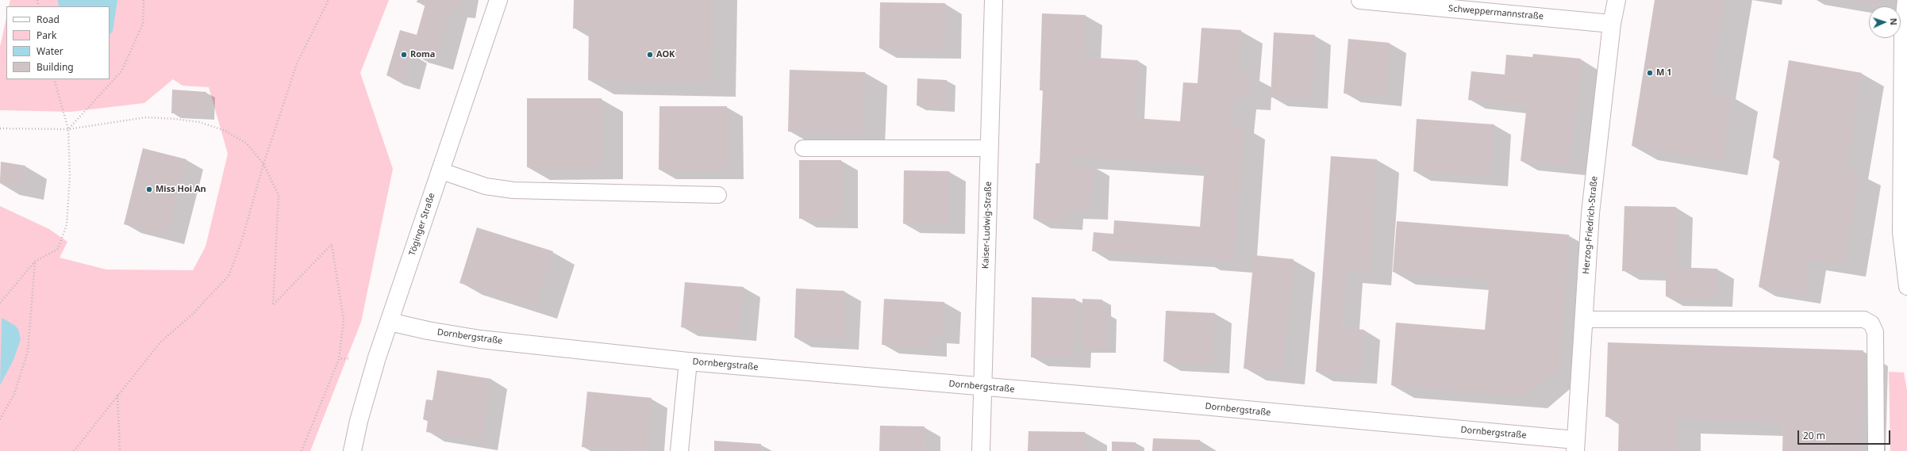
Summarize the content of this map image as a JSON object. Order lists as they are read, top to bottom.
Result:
{
  "streets": {
    "street": [
      "Schweppermannstraße",
      "Töginger Straße",
      "Kaiser-Ludwig-Straße",
      "Herzog-Friedrich-Straße",
      "Dornbergstraße"
    ]
  },
  "crossings": [
    ["Schweppermannstraße", "Herzog-Friedrich-Straße"],
    ["Töginger Straße", "Dornbergstraße"],
    ["Kaiser-Ludwig-Straße", "Dornbergstraße"],
    ["Herzog-Friedrich-Straße", "Dornbergstraße"]
  ],
  "places": [
    "Roma",
    "AOK",
    "M 1",
    "Miss Hoi An"
  ],
  "legend": [
    "Road",
    "Park",
    "Water",
    "Building"
  ],
  "scale_bar": "20 m",
  "north": "right"
}
